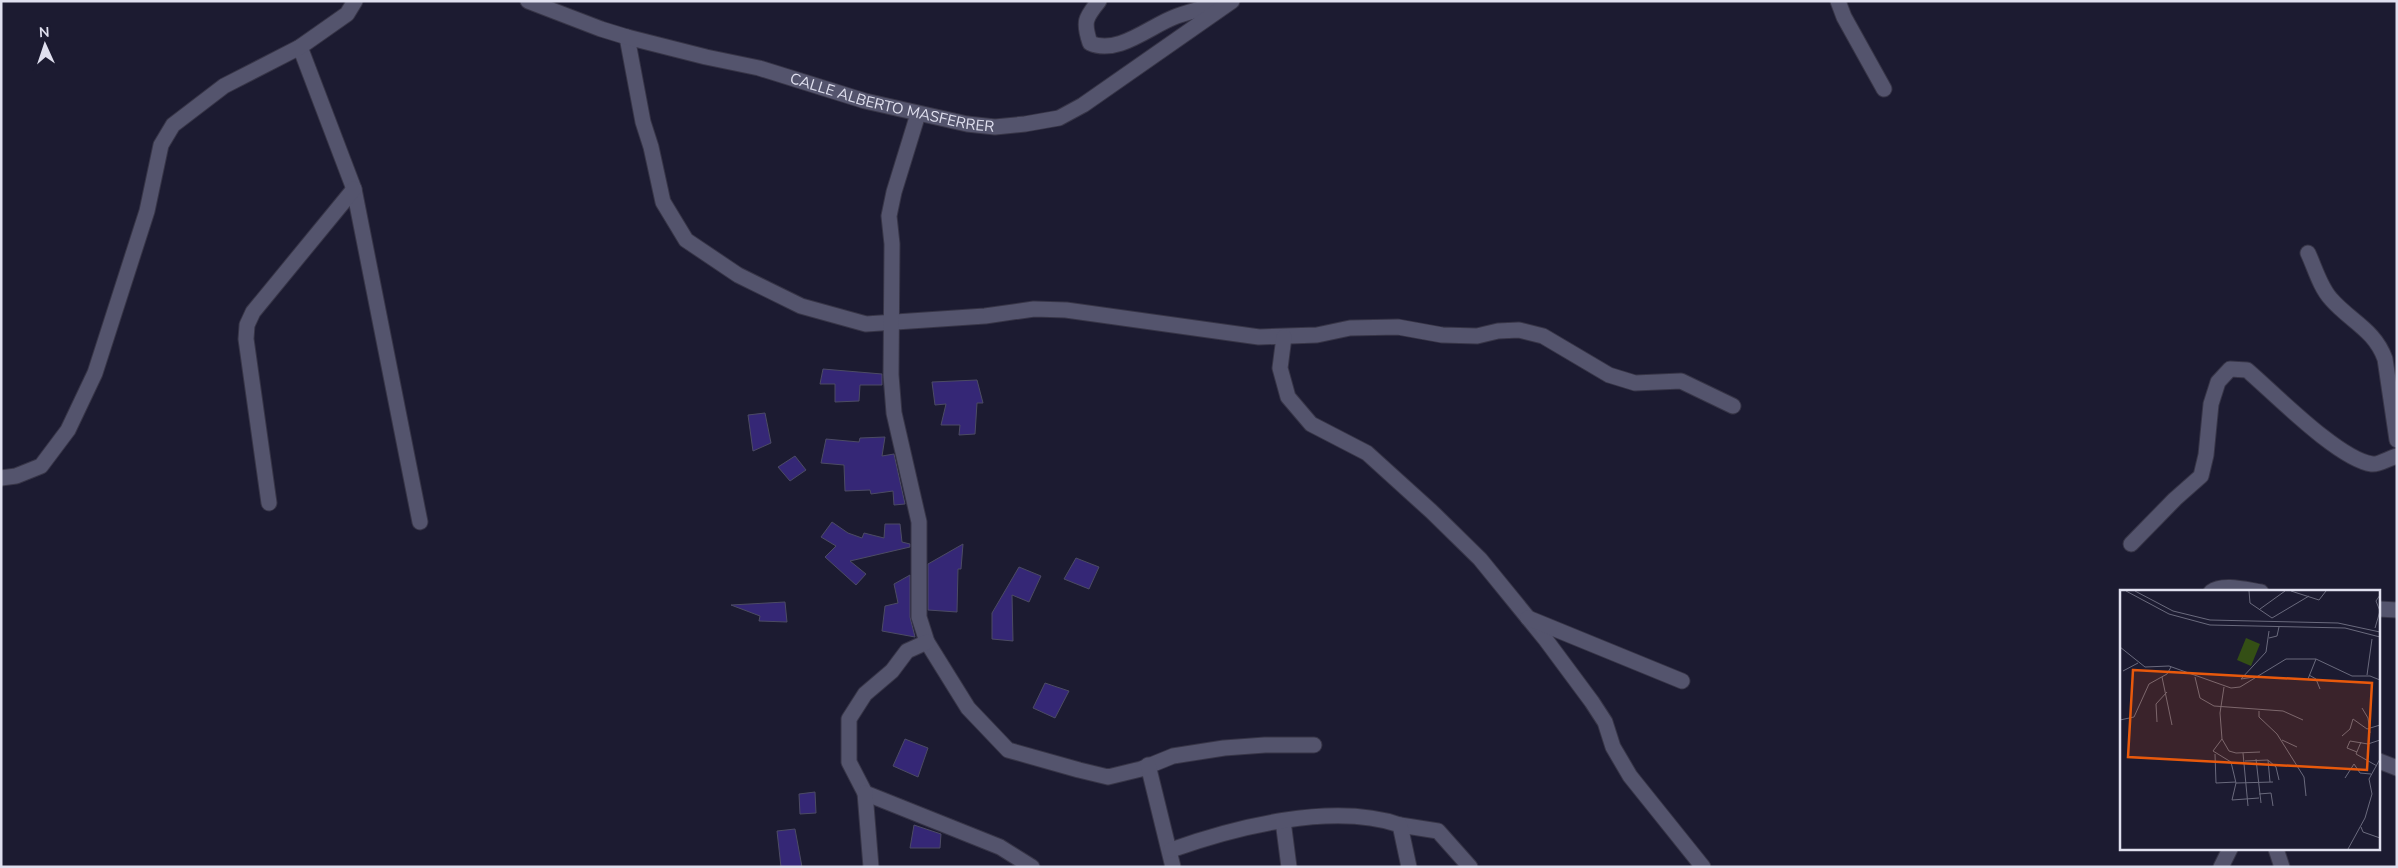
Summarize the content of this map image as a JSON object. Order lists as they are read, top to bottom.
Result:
{
  "streets": {
    "street": ["CALLE ALBERTO MASFERRER"]
  },
  "north": "top"
}
